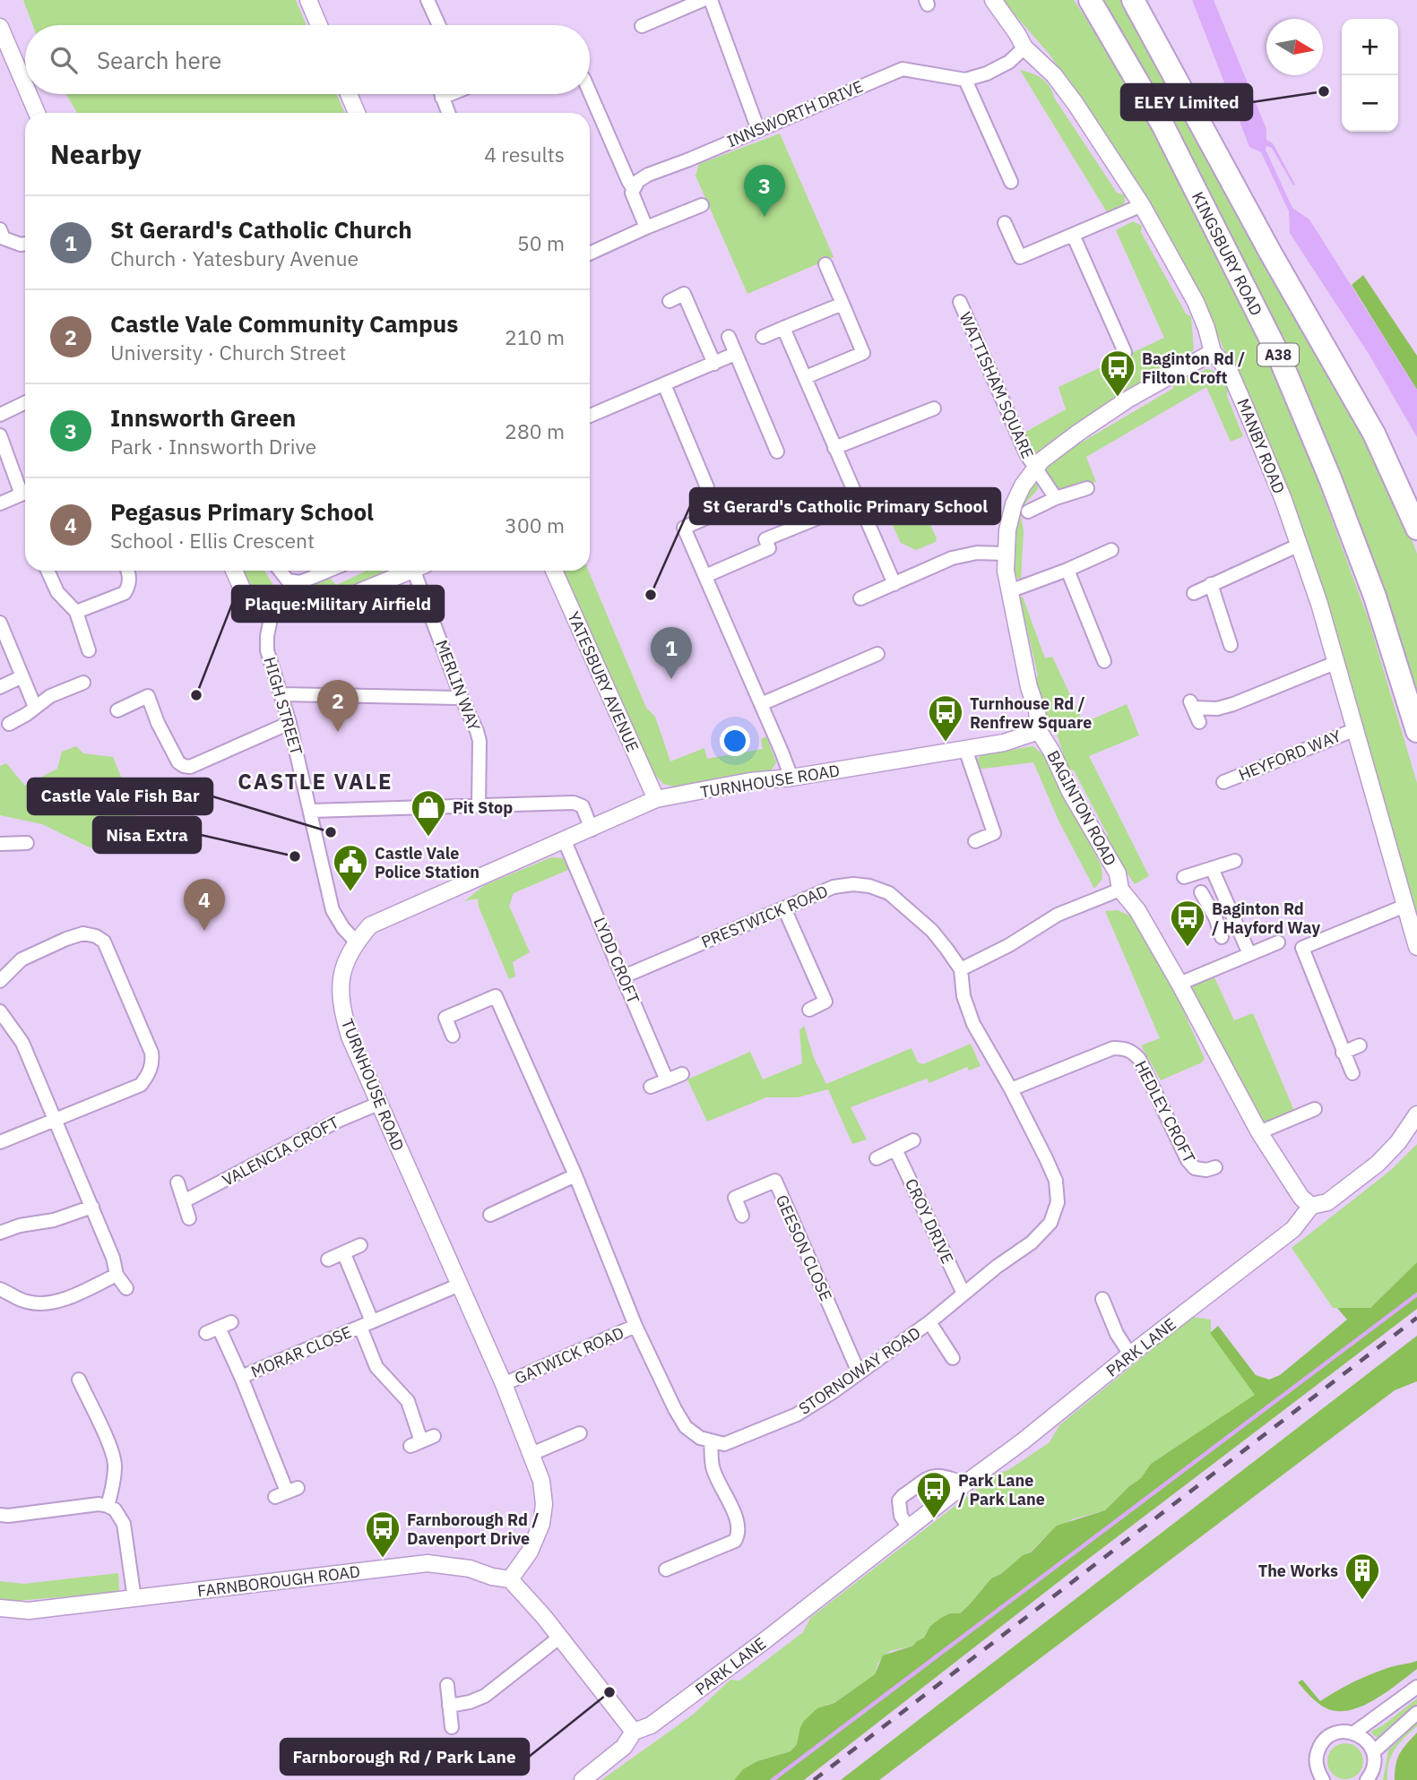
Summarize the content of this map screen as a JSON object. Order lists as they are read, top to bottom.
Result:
{
  "streets": {
    "highway": ["KINGSBURY ROAD", "A38"],
    "street": [
      "INNSWORTH DRIVE",
      "WATTISHAM SQUARE",
      "MANBY ROAD",
      "YATESBURY AVENUE",
      "MERLIN WAY",
      "HIGH STREET",
      "HEYFORD WAY",
      "TURNHOUSE ROAD",
      "BAGINTON ROAD",
      "PRESTWICK ROAD",
      "LYDD CROFT",
      "HEDLEY CROFT",
      "VALENCIA CROFT",
      "CROY DRIVE",
      "GEESON CLOSE",
      "PARK LANE",
      "MORAR CLOSE",
      "GATWICK ROAD",
      "STORNOWAY ROAD",
      "FARNBOROUGH ROAD"
    ]
  },
  "crossings": [
    ["INNSWORTH DRIVE", "MANBY ROAD"],
    ["WATTISHAM SQUARE", "BAGINTON ROAD"],
    ["MANBY ROAD", "HEYFORD WAY"],
    ["MANBY ROAD", "BAGINTON ROAD"],
    ["YATESBURY AVENUE", "TURNHOUSE ROAD"],
    ["HIGH STREET", "TURNHOUSE ROAD"],
    ["TURNHOUSE ROAD", "BAGINTON ROAD"],
    ["TURNHOUSE ROAD", "LYDD CROFT"],
    ["TURNHOUSE ROAD", "VALENCIA CROFT"],
    ["TURNHOUSE ROAD", "MORAR CLOSE"],
    ["TURNHOUSE ROAD", "GATWICK ROAD"],
    ["TURNHOUSE ROAD", "FARNBOROUGH ROAD"],
    ["BAGINTON ROAD", "PARK LANE"],
    ["PRESTWICK ROAD", "LYDD CROFT"],
    ["PRESTWICK ROAD", "STORNOWAY ROAD"],
    ["HEDLEY CROFT", "STORNOWAY ROAD"],
    ["CROY DRIVE", "STORNOWAY ROAD"],
    ["GEESON CLOSE", "STORNOWAY ROAD"]
  ],
  "districts": ["CASTLE VALE"],
  "places": {
    "other": [
      "ELEY Limited",
      "St Gerard's Catholic Primary School",
      "Plaque:Military Airfield",
      "Castle Vale Fish Bar",
      "Nisa Extra",
      "Farnborough Rd / Park Lane"
    ],
    "bus stop": [
      "Baginton Rd / Filton Croft",
      "Turnhouse Rd / Renfrew Square",
      "Baginton Rd / Hayford Way",
      "Park Lane / Park Lane",
      "Farnborough Rd / Davenport Drive"
    ],
    "shop": ["Pit Stop"],
    "public building": ["Castle Vale Police Station"],
    "building": ["The Works"]
  },
  "north": "right",
  "page": {
    "map_buttons": ["+", "−"],
    "search": "Search here",
    "heading": ["Nearby", "4 results"],
    "pins": [
      "3",
      "1",
      "2",
      "4"
    ],
    "list": [
      {
        "mark": "1",
        "name": "St Gerard's Catholic Church",
        "note": "Church · Yatesbury Avenue",
        "value": "50 m"
      },
      {
        "mark": "2",
        "name": "Castle Vale Community Campus",
        "note": "University · Church Street",
        "value": "210 m"
      },
      {
        "mark": "3",
        "name": "Innsworth Green",
        "note": "Park · Innsworth Drive",
        "value": "280 m"
      },
      {
        "mark": "4",
        "name": "Pegasus Primary School",
        "note": "School · Ellis Crescent",
        "value": "300 m"
      }
    ]
  }
}
